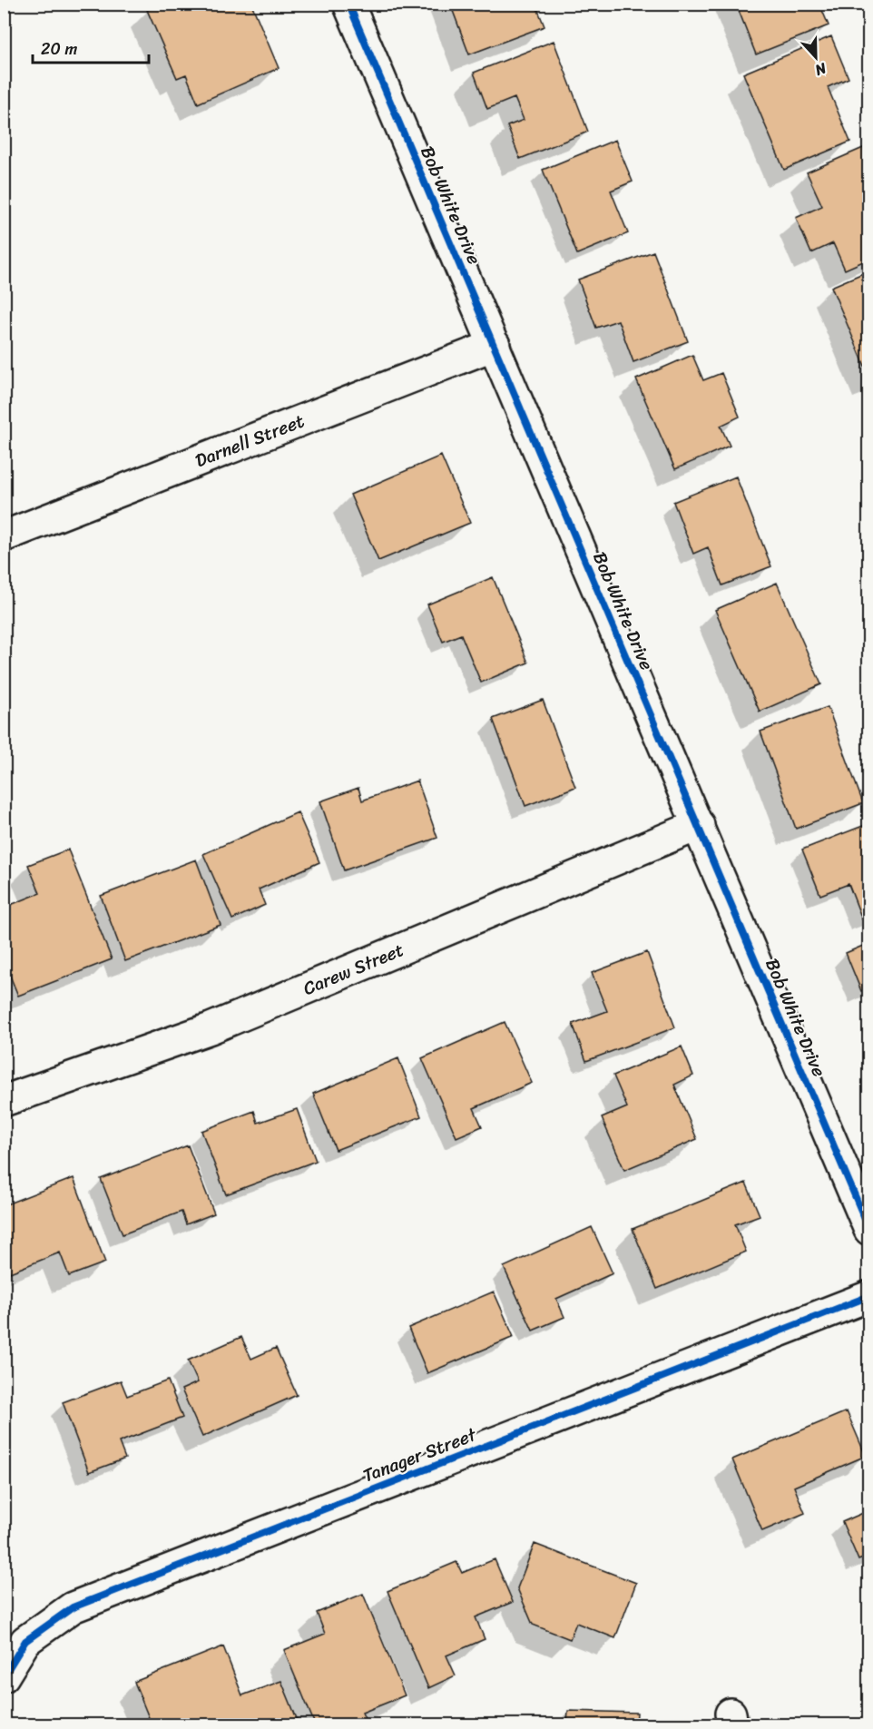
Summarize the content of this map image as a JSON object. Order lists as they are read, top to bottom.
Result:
{
  "streets": {
    "street": [
      "Bob White Drive",
      "Darnell Street",
      "Carew Street",
      "Tanager Street"
    ]
  },
  "crossings": [
    ["Bob White Drive", "Darnell Street"],
    ["Bob White Drive", "Carew Street"]
  ],
  "scale_bar": "20 m",
  "north": "bottom"
}
